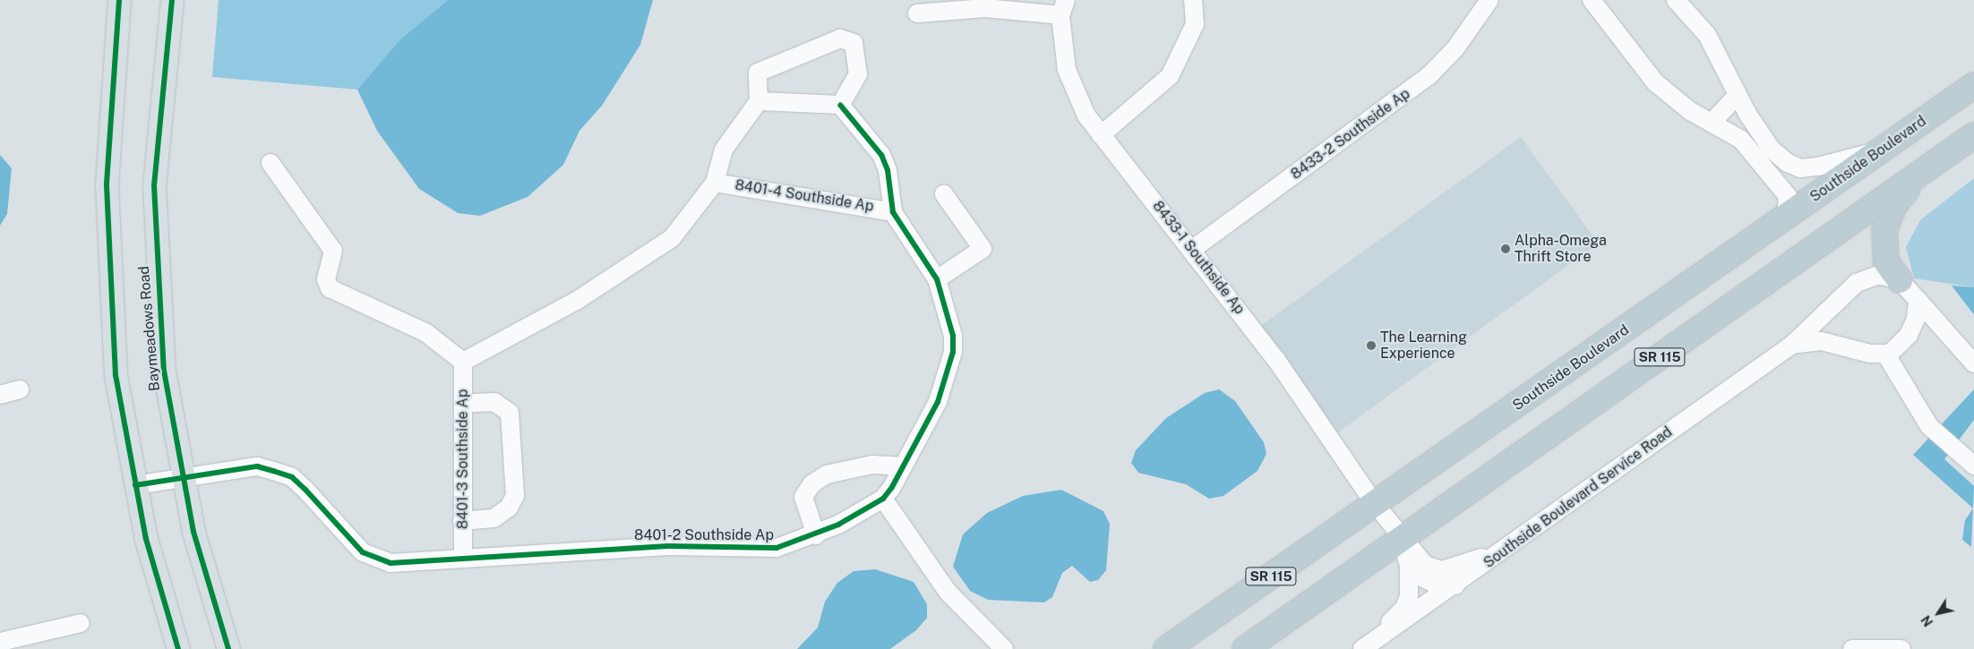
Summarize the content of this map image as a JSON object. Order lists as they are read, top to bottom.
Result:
{
  "streets": {
    "highway": ["Southside Boulevard", "SR 115"],
    "main road": ["Baymeadows Road"],
    "street": [
      "8433-2 Southside Ap",
      "8401-4 Southside Ap",
      "8433-1 Southside Ap",
      "8401-3 Southside Ap",
      "Southside Boulevard Service Road",
      "8401-2 Southside Ap"
    ]
  },
  "crossings": [
    ["8433-2 Southside Ap", "8433-1 Southside Ap"],
    ["Southside Boulevard", "8433-1 Southside Ap"],
    ["8433-1 Southside Ap", "SR 115"],
    ["8433-1 Southside Ap", "Southside Boulevard Service Road"],
    ["Baymeadows Road", "8401-2 Southside Ap"],
    ["8401-3 Southside Ap", "8401-2 Southside Ap"]
  ],
  "places": ["Alpha-Omega Thrift Store", "The Learning Experience"],
  "north": "bottom left"
}
